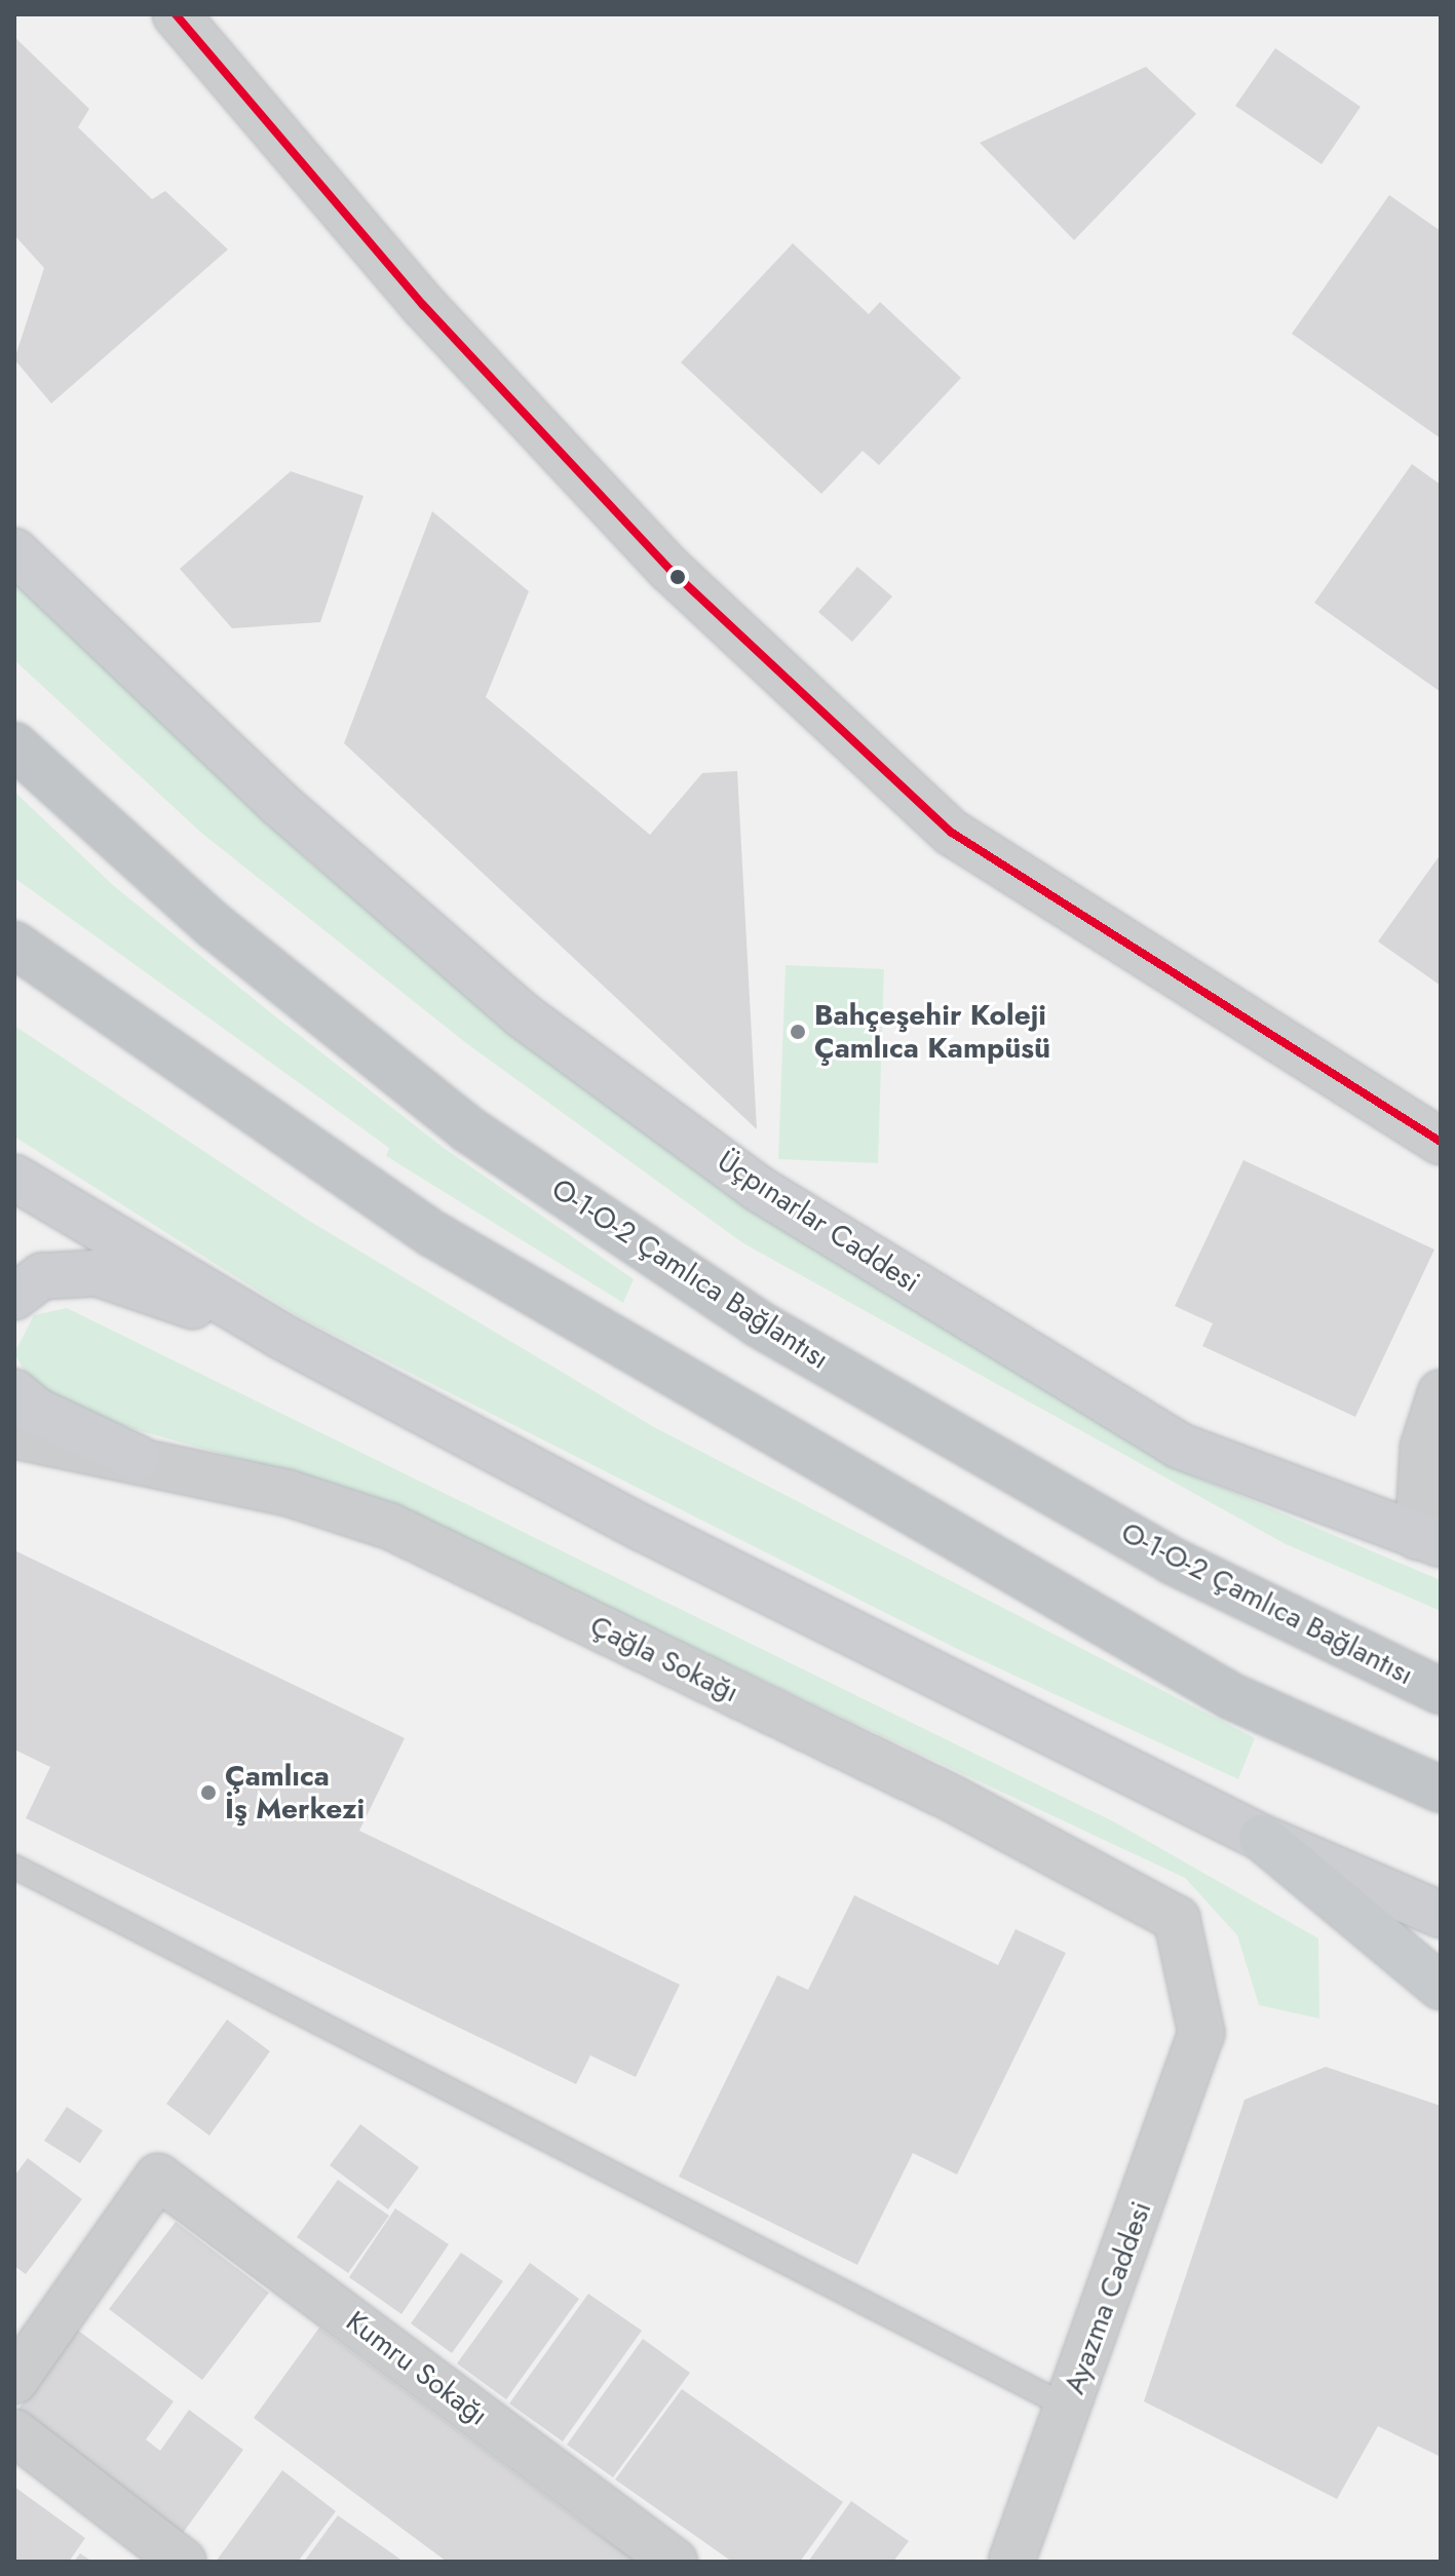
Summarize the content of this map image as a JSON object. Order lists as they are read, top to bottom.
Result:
{
  "streets": {
    "highway": ["O-1-O-2 Çamlıca Bağlantısı"],
    "main road": ["Üçpınarlar Caddesi"],
    "street": ["Çağla Sokağı", "Ayazma Caddesi", "Kumru Sokağı"]
  },
  "crossings": [
    ["Çağla Sokağı", "Ayazma Caddesi"]
  ],
  "places": ["Bahçeşehir Koleji Çamlıca Kampüsü", "Çamlıca İş Merkezi"]
}
